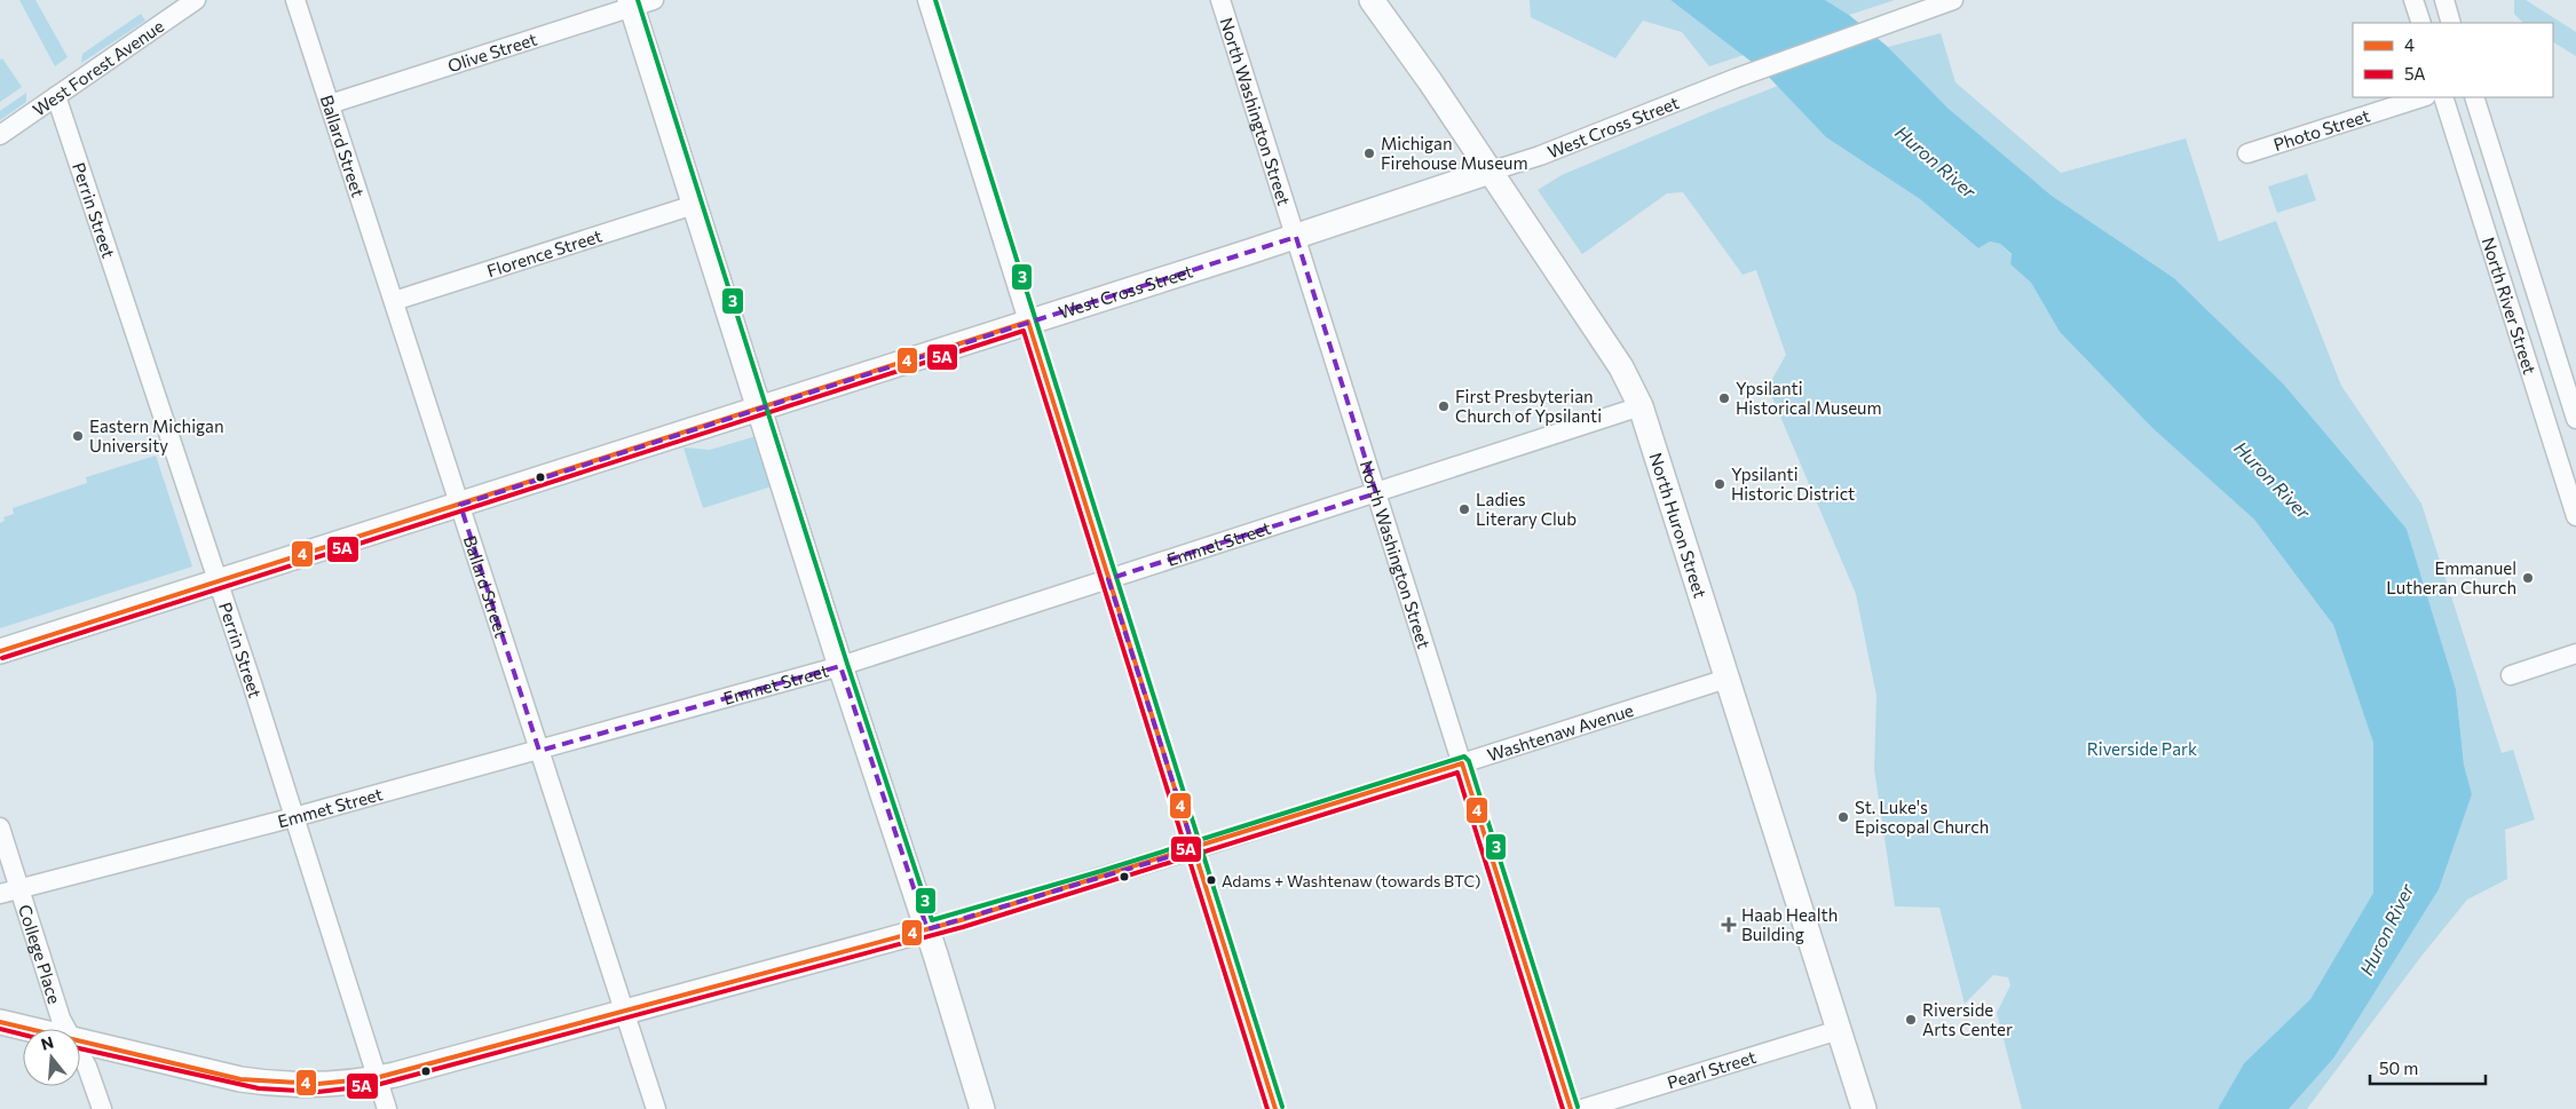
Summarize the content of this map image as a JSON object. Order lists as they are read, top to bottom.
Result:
{
  "streets": {
    "main road": ["West Cross Street", "North Huron Street", "Washtenaw Avenue"],
    "street": [
      "Olive Street",
      "West Forest Avenue",
      "North Washington Street",
      "Photo Street",
      "Ballard Street",
      "Perrin Street",
      "Florence Street",
      "North River Street",
      "Emmet Street",
      "College Place",
      "Pearl Street"
    ]
  },
  "crossings": [
    ["Olive Street", "Ballard Street"],
    ["West Forest Avenue", "Perrin Street"],
    ["North Washington Street", "West Cross Street"],
    ["North Washington Street", "Emmet Street"],
    ["North Washington Street", "Washtenaw Avenue"],
    ["West Cross Street", "Ballard Street"],
    ["West Cross Street", "Perrin Street"],
    ["West Cross Street", "North Huron Street"],
    ["Ballard Street", "Florence Street"],
    ["Ballard Street", "Emmet Street"],
    ["Ballard Street", "Washtenaw Avenue"],
    ["Perrin Street", "Emmet Street"],
    ["Perrin Street", "Washtenaw Avenue"],
    ["North Huron Street", "Emmet Street"],
    ["North Huron Street", "Washtenaw Avenue"],
    ["North Huron Street", "Pearl Street"],
    ["Emmet Street", "College Place"]
  ],
  "water": ["Huron River"],
  "parks": ["Riverside Park"],
  "places": {
    "other": [
      "Michigan Firehouse Museum",
      "Ypsilanti Historical Museum",
      "First Presbyterian Church of Ypsilanti",
      "Eastern Michigan University",
      "Ypsilanti Historic District",
      "Ladies Literary Club",
      "Emmanuel Lutheran Church",
      "St. Luke's Episcopal Church",
      "Adams + Washtenaw (towards BTC)",
      "Riverside Arts Center"
    ],
    "health": ["Haab Health Building"]
  },
  "lines": ["transit line 3", "transit line 4", "transit line 5A"],
  "legend": ["4", "5A"],
  "scale_bar": "50 m",
  "north": "top"
}
